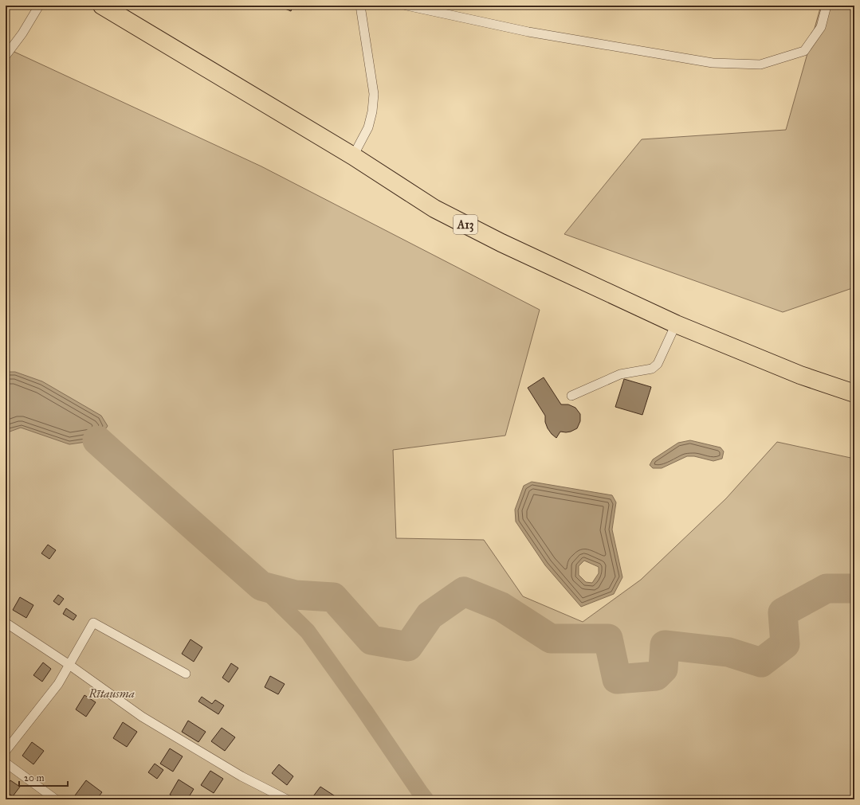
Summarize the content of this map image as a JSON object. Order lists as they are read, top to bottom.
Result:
{
  "streets": {
    "main road": ["A13"]
  },
  "parks": ["Rītausma"],
  "scale_bar": "20 m"
}
